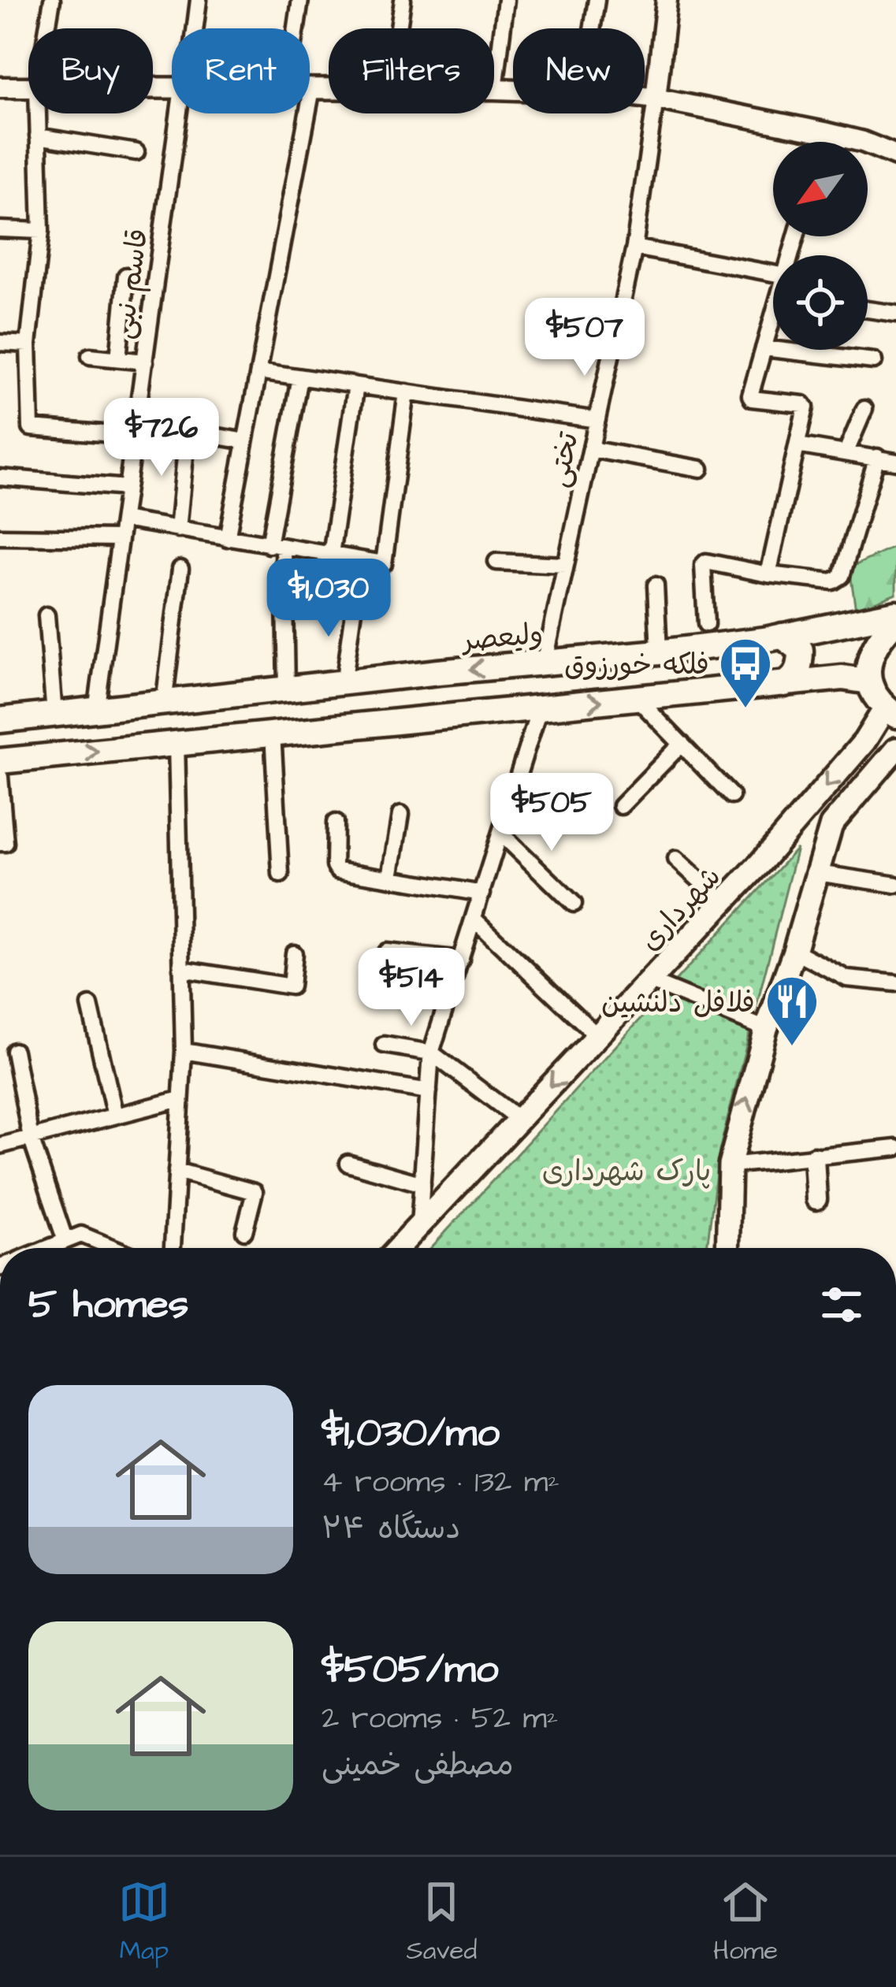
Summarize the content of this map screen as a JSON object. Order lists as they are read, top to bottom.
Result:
{
  "streets": {
    "main road": ["ولیعصر", "شهرداری"],
    "street": ["قاسم نبی", "تختی"]
  },
  "crossings": [
    ["قاسم نبی", "ولیعصر"],
    ["تختی", "ولیعصر"]
  ],
  "parks": ["پارک شهرداری"],
  "places": {
    "bus stop": ["فلکه خورزوق"],
    "restaurant": ["فلافل دلنشین"]
  },
  "north": "bottom left",
  "page": {
    "chip": [
      "Buy",
      "Rent",
      "Filters",
      "New"
    ],
    "price": [
      "$507",
      "$726",
      "$1,030",
      "$505",
      "$514"
    ],
    "heading": "5 homes",
    "list": [
      {
        "name": "$1,030/mo",
        "note": "4 rooms · 132 m² · ۲۴ دستگاه"
      },
      {
        "name": "$505/mo",
        "note": "2 rooms · 52 m² · مصطفی خمینی"
      }
    ],
    "tabs": ["Map", "Saved", "Home"]
  }
}
